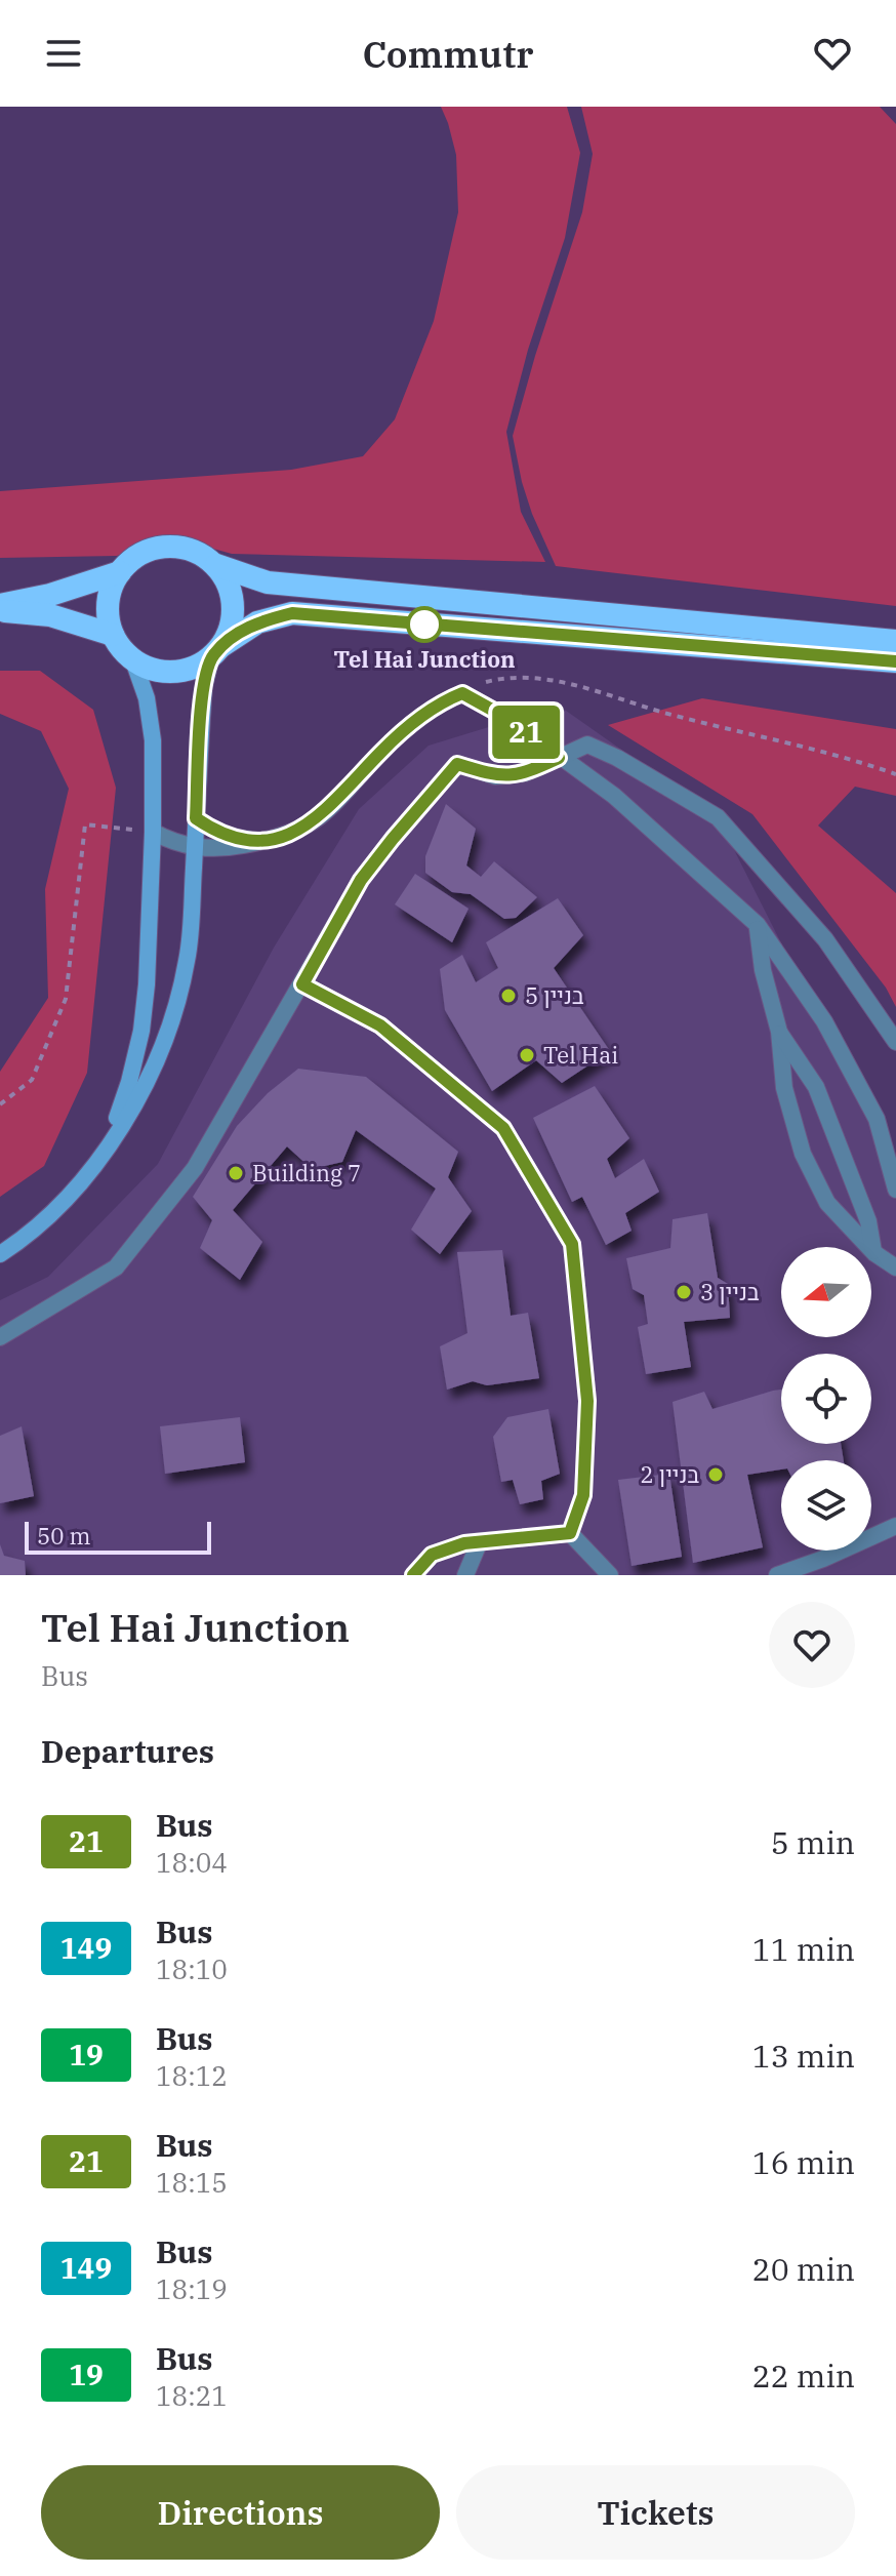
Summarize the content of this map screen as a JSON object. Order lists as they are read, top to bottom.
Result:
{
  "places": [
    "Tel Hai Junction",
    "בניין 5",
    "Tel Hai",
    "Building 7",
    "בניין 3",
    "בניין 2"
  ],
  "lines": ["bus line 21"],
  "scale_bar": "50 m",
  "north": "left",
  "page": {
    "header": "Commutr",
    "on_map": "21",
    "scale": "50 m",
    "heading": [
      ["Tel Hai Junction", "Bus"],
      "Departures"
    ],
    "list": [
      {
        "mark": "21",
        "name": "Bus",
        "note": "18:04",
        "value": "5 min"
      },
      {
        "mark": "149",
        "name": "Bus",
        "note": "18:10",
        "value": "11 min"
      },
      {
        "mark": "19",
        "name": "Bus",
        "note": "18:12",
        "value": "13 min"
      },
      {
        "mark": "21",
        "name": "Bus",
        "note": "18:15",
        "value": "16 min"
      },
      {
        "mark": "149",
        "name": "Bus",
        "note": "18:19",
        "value": "20 min"
      },
      {
        "mark": "19",
        "name": "Bus",
        "note": "18:21",
        "value": "22 min"
      }
    ],
    "buttons": ["Directions", "Tickets"]
  }
}
